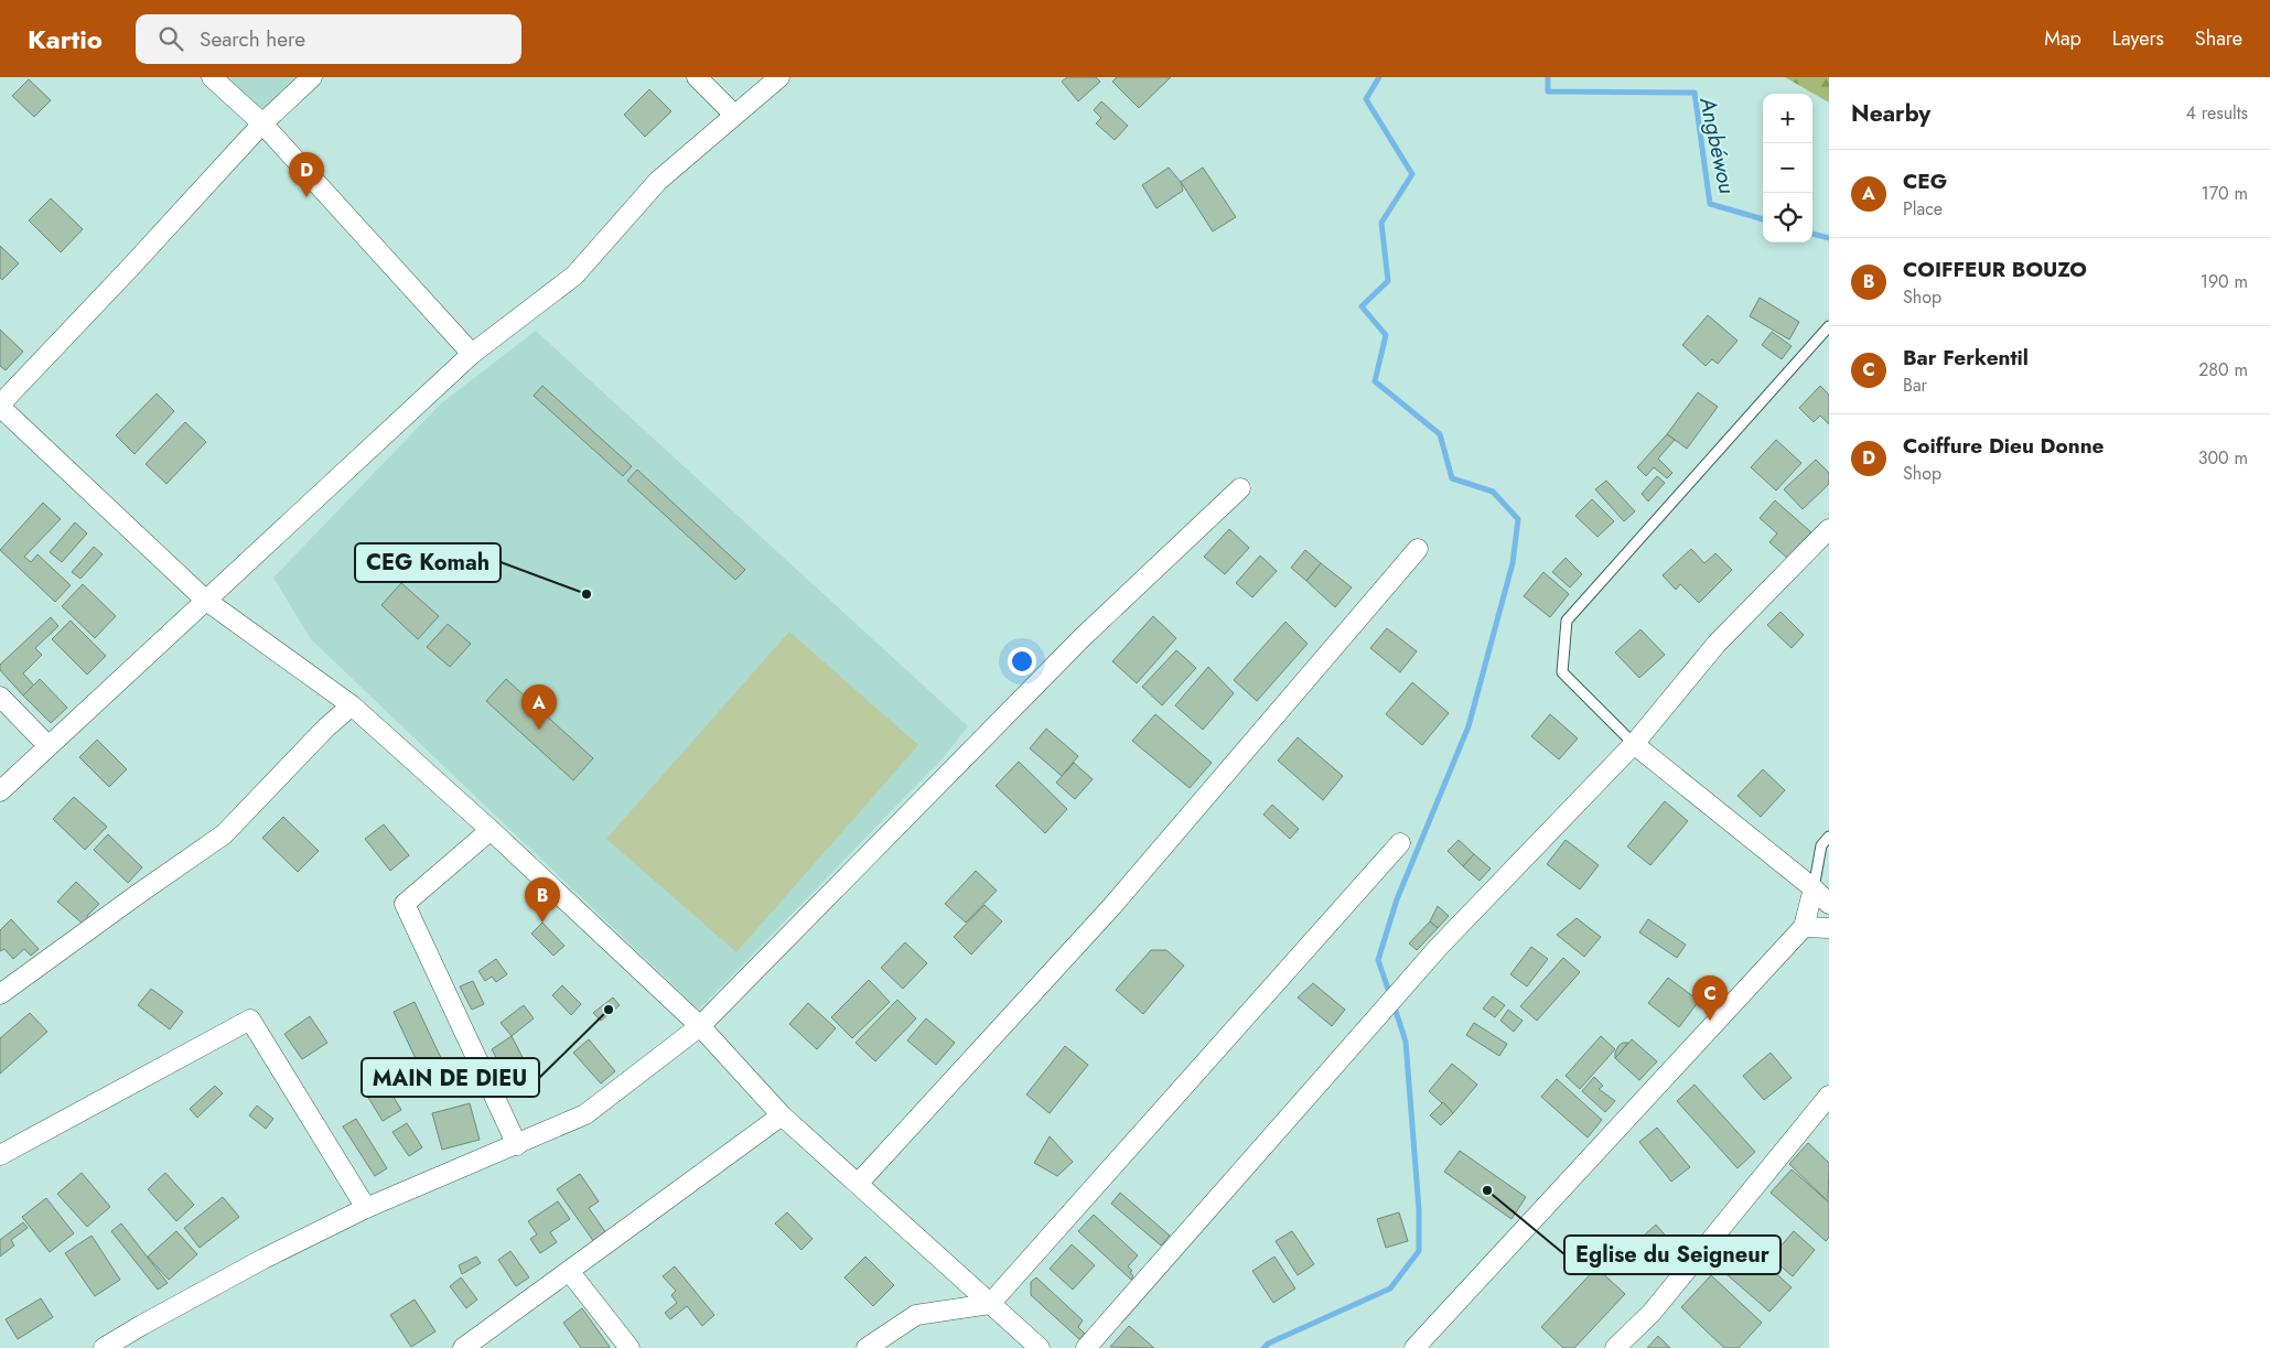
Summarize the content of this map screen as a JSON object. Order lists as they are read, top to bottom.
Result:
{
  "water": ["Angbéwou"],
  "places": ["CEG Komah", "MAIN DE DIEU", "Eglise du Seigneur"],
  "page": {
    "header": "Kartio",
    "search": "Search here",
    "nav": ["Map", "Layers", "Share"],
    "heading": ["Nearby", "4 results"],
    "map_buttons": ["+", "−"],
    "list": [
      {
        "mark": "A",
        "name": "CEG",
        "note": "Place",
        "value": "170 m"
      },
      {
        "mark": "B",
        "name": "COIFFEUR BOUZO",
        "note": "Shop",
        "value": "190 m"
      },
      {
        "mark": "C",
        "name": "Bar Ferkentil",
        "note": "Bar",
        "value": "280 m"
      },
      {
        "mark": "D",
        "name": "Coiffure Dieu Donne",
        "note": "Shop",
        "value": "300 m"
      }
    ],
    "pins": [
      "D",
      "A",
      "B",
      "C"
    ]
  }
}
